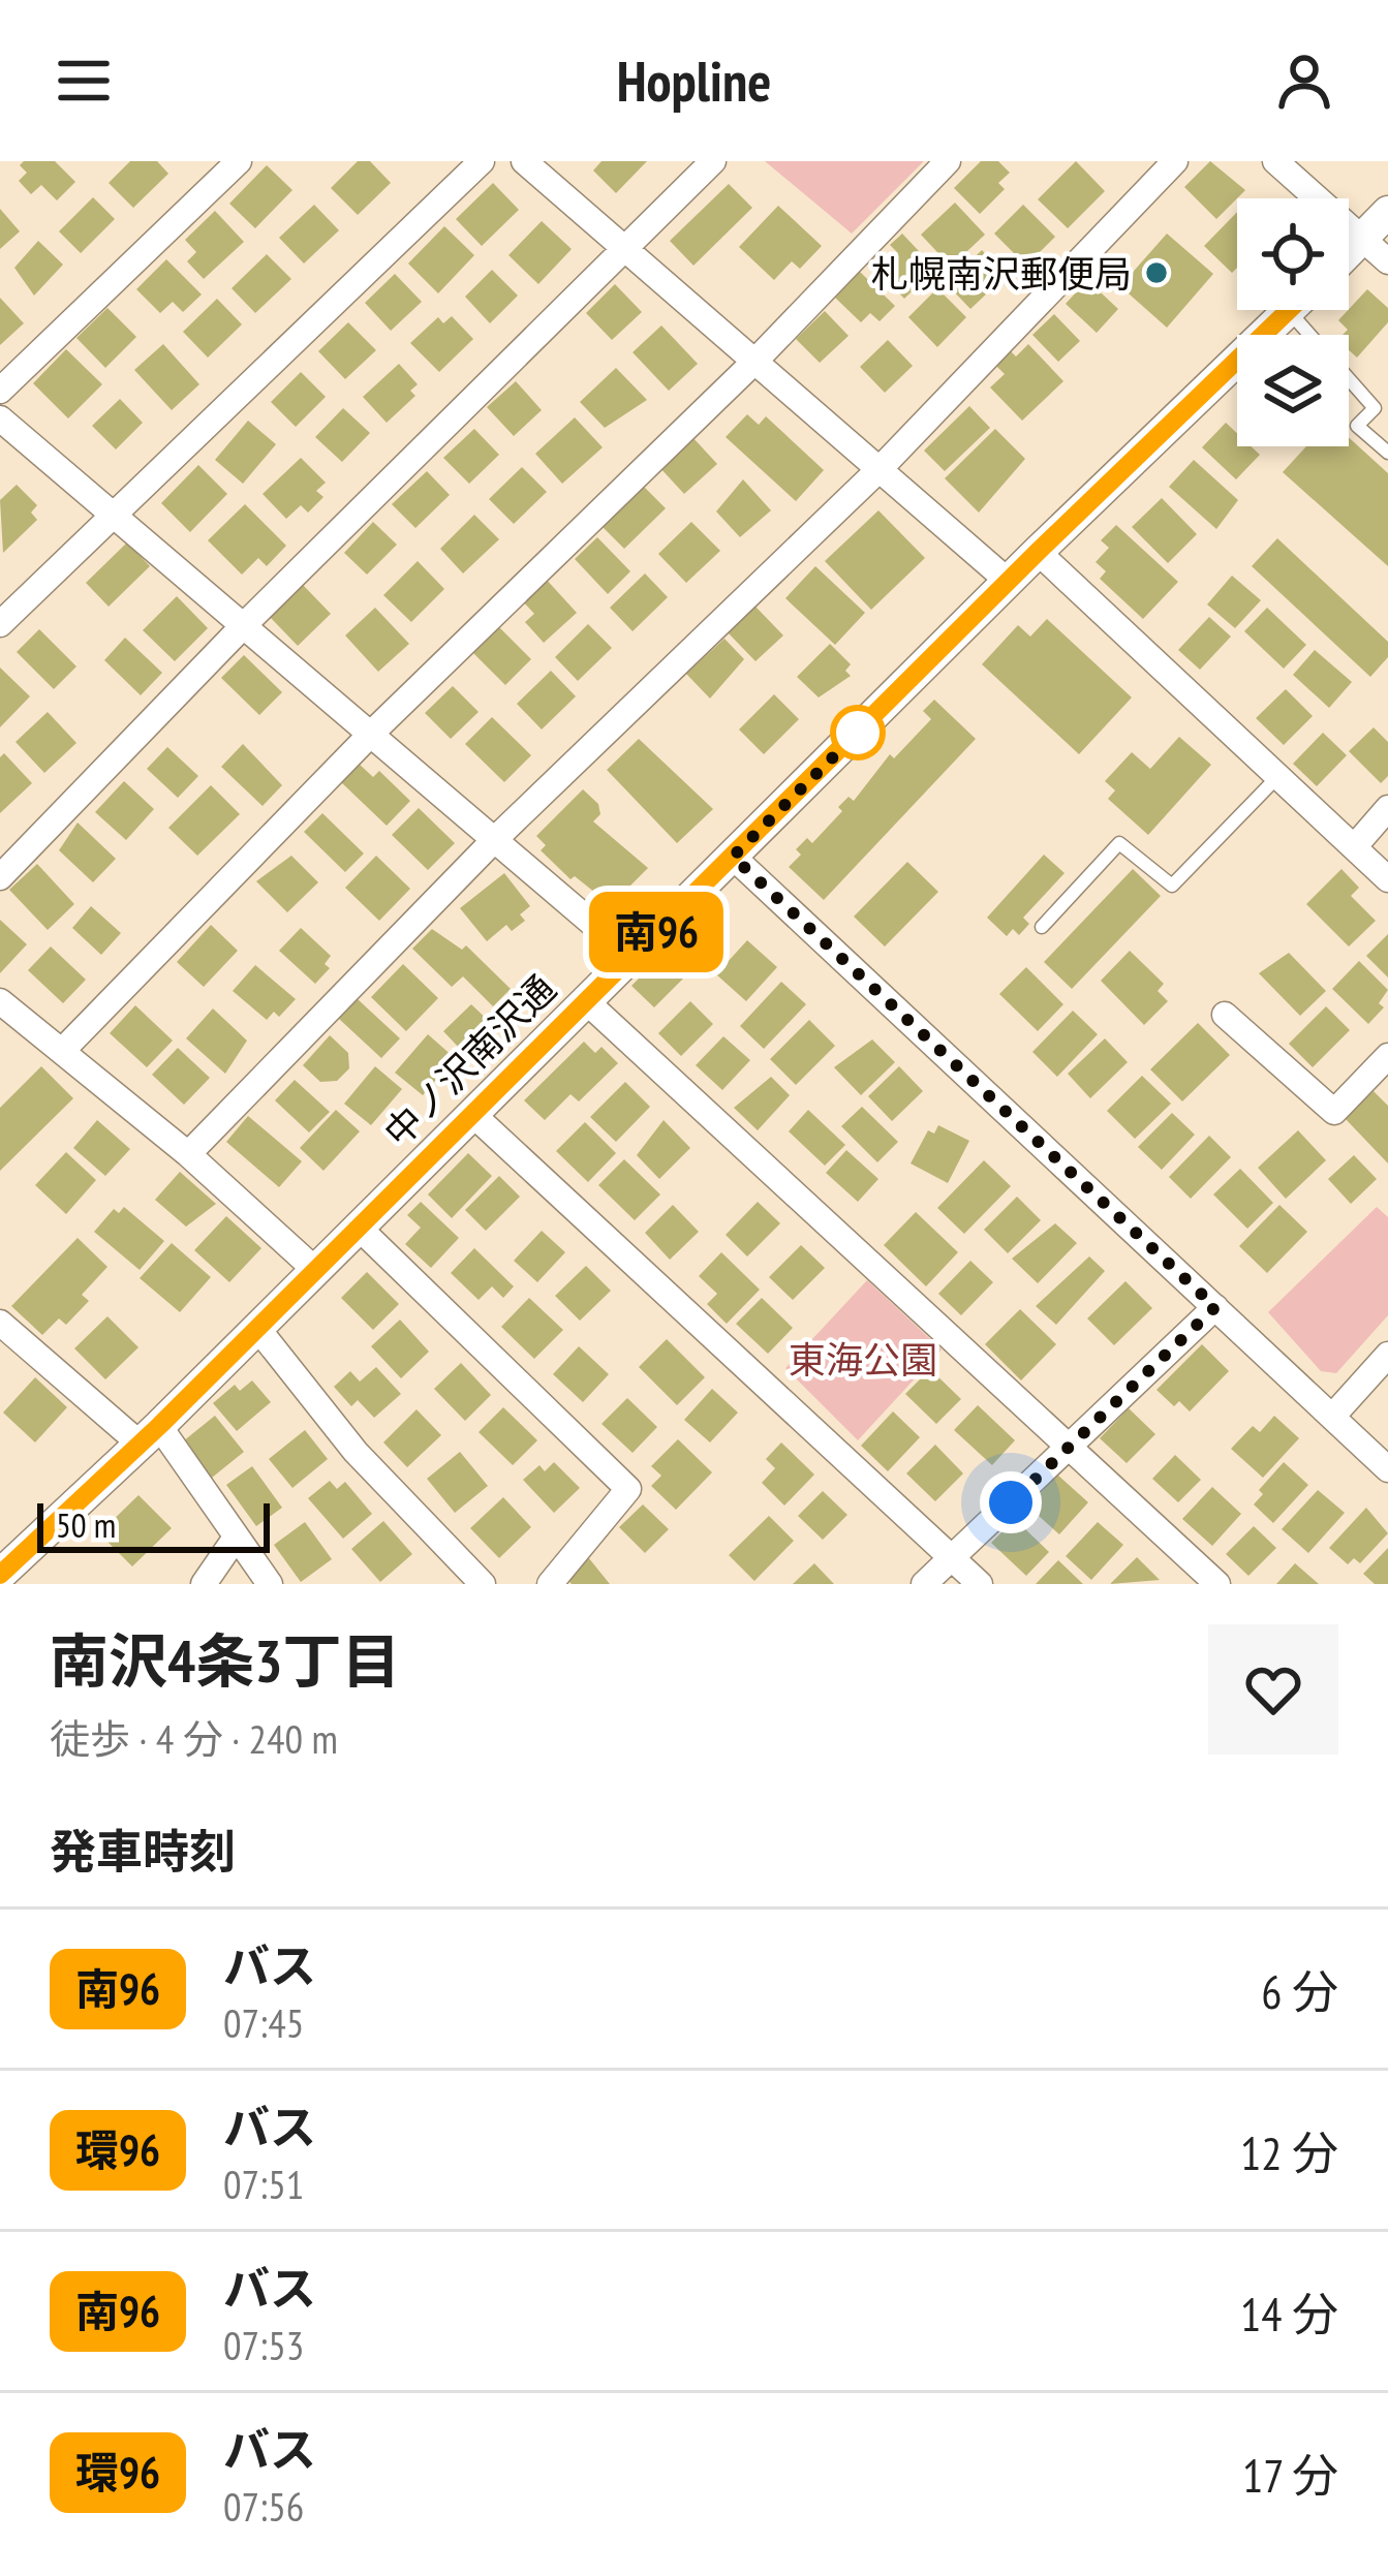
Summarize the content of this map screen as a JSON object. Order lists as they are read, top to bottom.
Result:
{
  "streets": {
    "street": ["中ノ沢南沢通"]
  },
  "parks": ["東海公園"],
  "places": ["札幌南沢郵便局"],
  "lines": ["bus line 南96"],
  "scale_bar": "50 m",
  "page": {
    "header": "Hopline",
    "on_map": "南96",
    "scale": "50 m",
    "heading": [
      ["南沢4条3丁目", "徒歩 · 4 分 · 240 m"],
      "発車時刻"
    ],
    "list": [
      {
        "mark": "南96",
        "name": "バス",
        "note": "07:45",
        "value": "6 分"
      },
      {
        "mark": "環96",
        "name": "バス",
        "note": "07:51",
        "value": "12 分"
      },
      {
        "mark": "南96",
        "name": "バス",
        "note": "07:53",
        "value": "14 分"
      },
      {
        "mark": "環96",
        "name": "バス",
        "note": "07:56",
        "value": "17 分"
      }
    ]
  }
}
